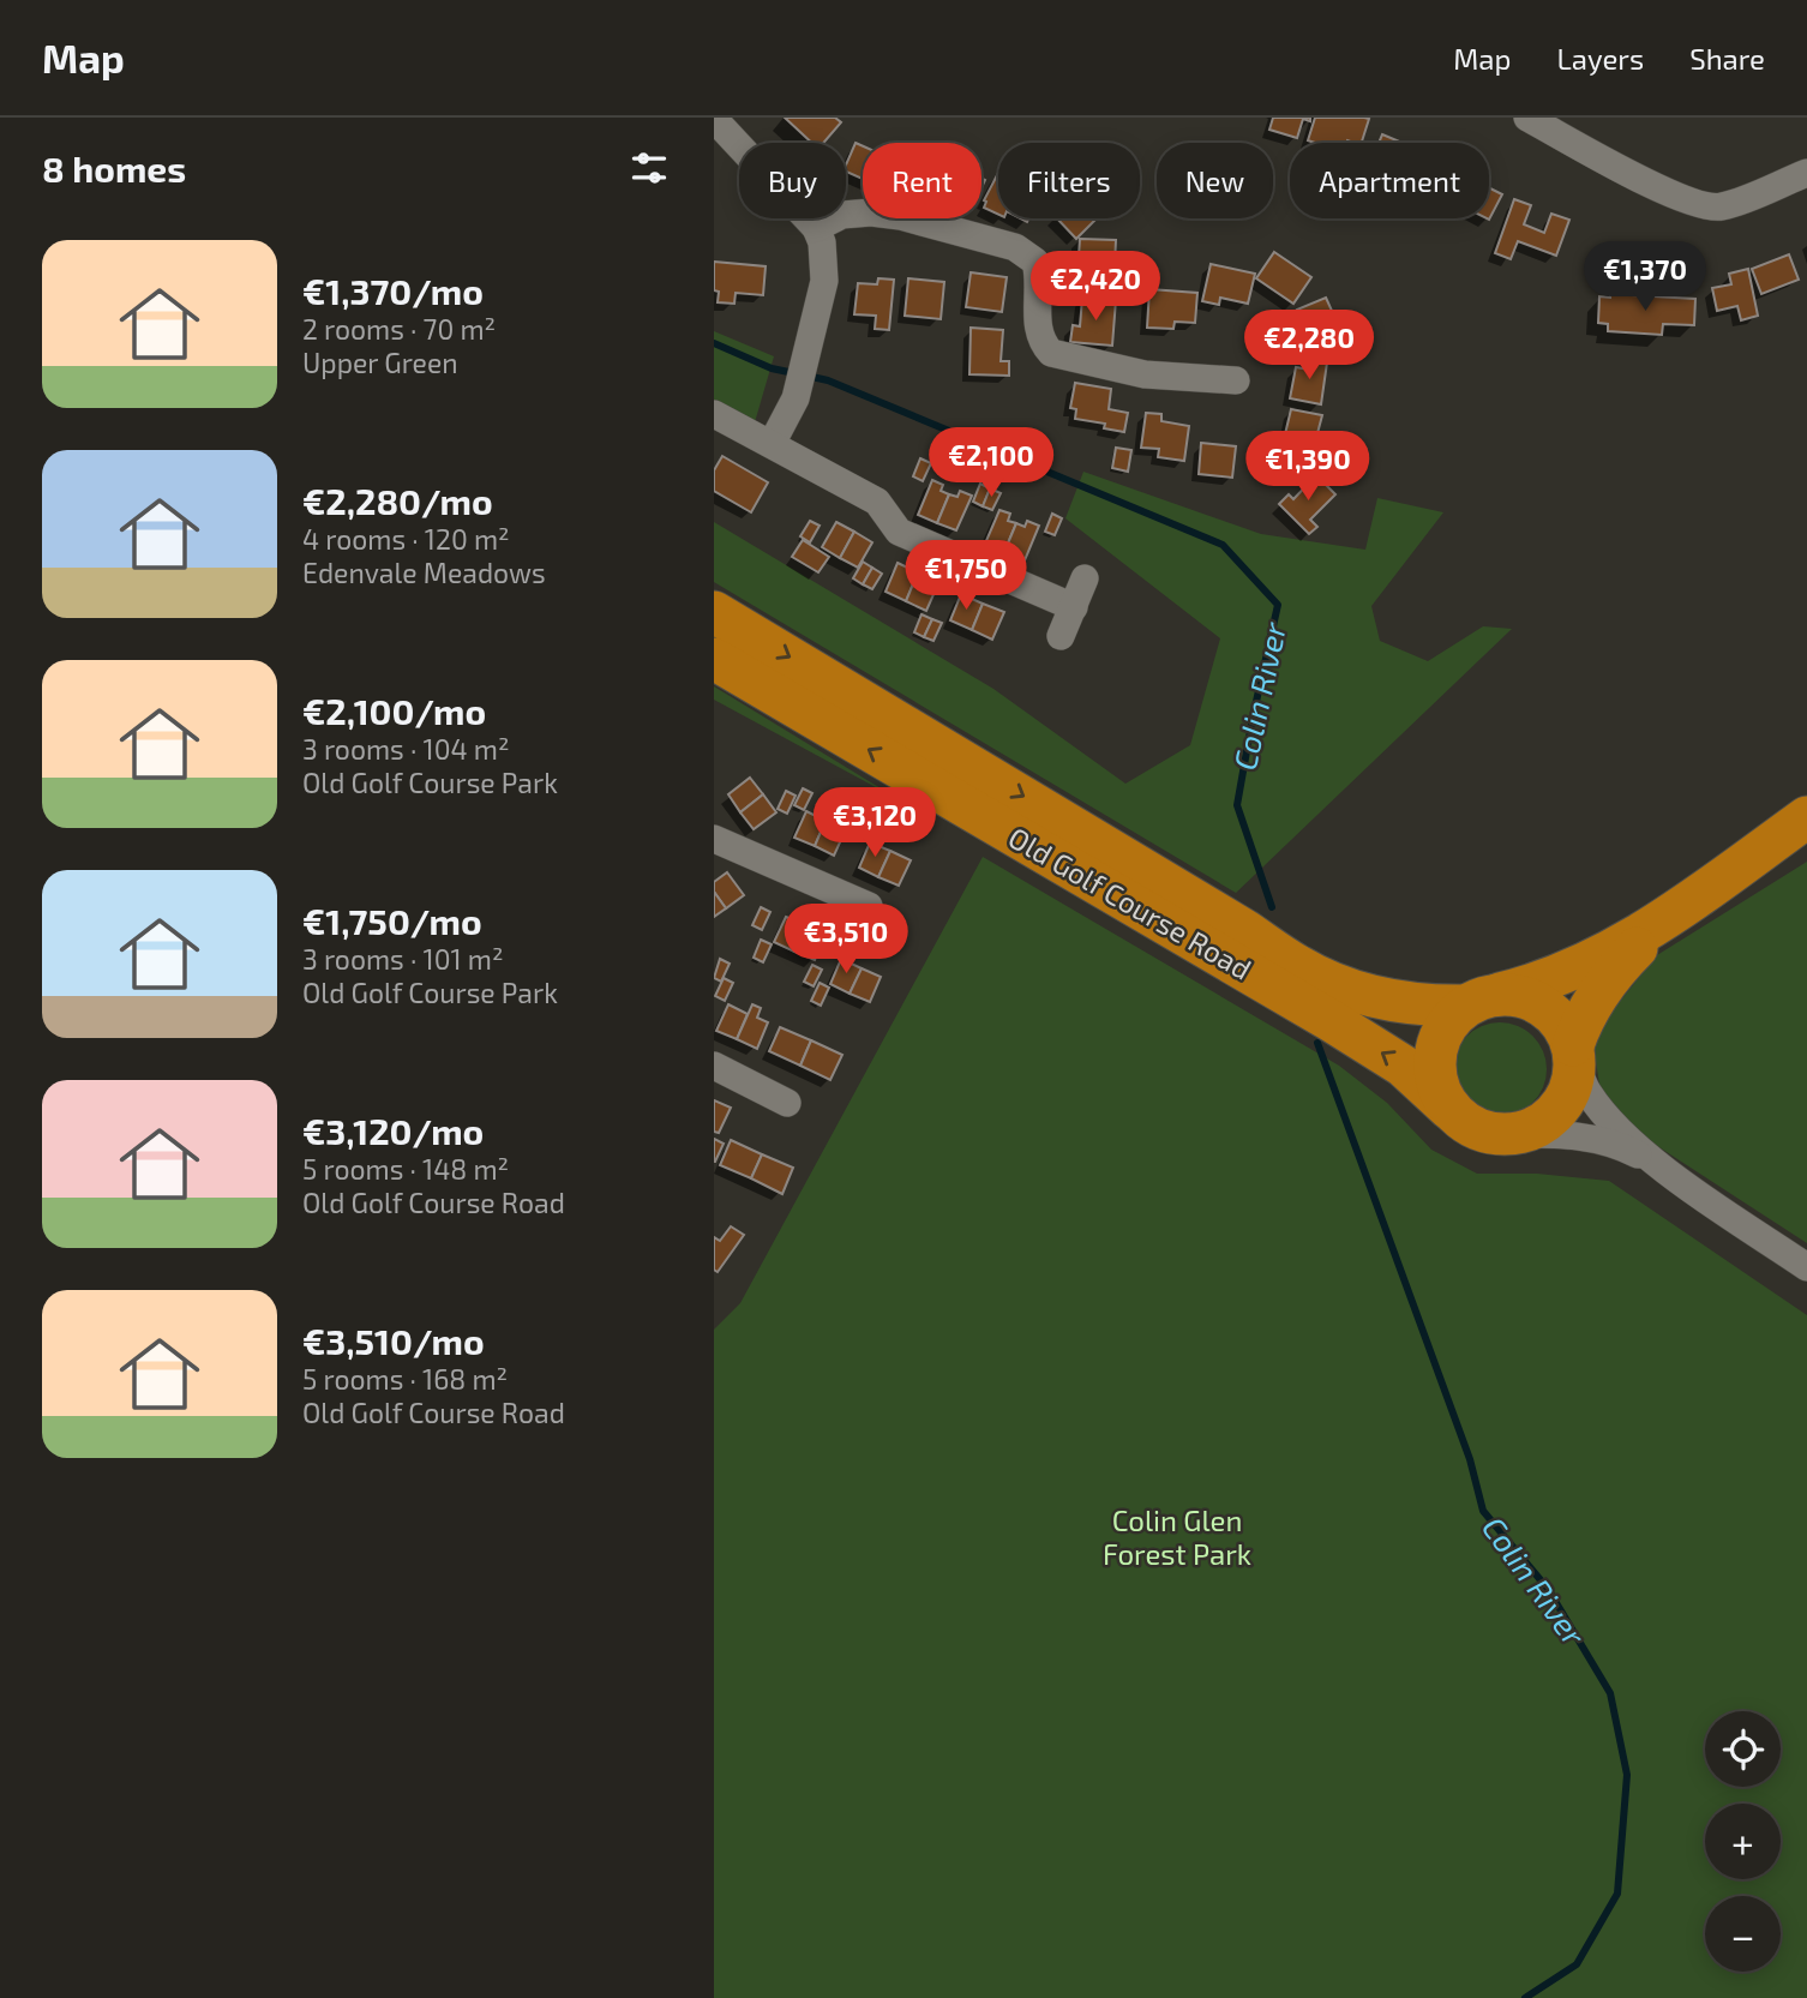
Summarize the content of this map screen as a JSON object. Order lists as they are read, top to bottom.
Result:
{
  "streets": {
    "highway": ["Old Golf Course Road"]
  },
  "water": ["Colin River"],
  "parks": ["Colin Glen Forest Park"],
  "page": {
    "header": "Map",
    "nav": ["Map", "Layers", "Share"],
    "heading": "8 homes",
    "chip": [
      "Buy",
      "Rent",
      "Filters",
      "New",
      "Apartment"
    ],
    "list": [
      {
        "name": "€1,370/mo",
        "note": "2 rooms · 70 m² · Upper Green"
      },
      {
        "name": "€2,280/mo",
        "note": "4 rooms · 120 m² · Edenvale Meadows"
      },
      {
        "name": "€2,100/mo",
        "note": "3 rooms · 104 m² · Old Golf Course Park"
      },
      {
        "name": "€1,750/mo",
        "note": "3 rooms · 101 m² · Old Golf Course Park"
      },
      {
        "name": "€3,120/mo",
        "note": "5 rooms · 148 m² · Old Golf Course Road"
      },
      {
        "name": "€3,510/mo",
        "note": "5 rooms · 168 m² · Old Golf Course Road"
      }
    ],
    "price": [
      "€1,370",
      "€2,420",
      "€2,280",
      "€2,100",
      "€1,390",
      "€1,750",
      "€3,120",
      "€3,510"
    ],
    "map_buttons": ["+", "−"]
  }
}
